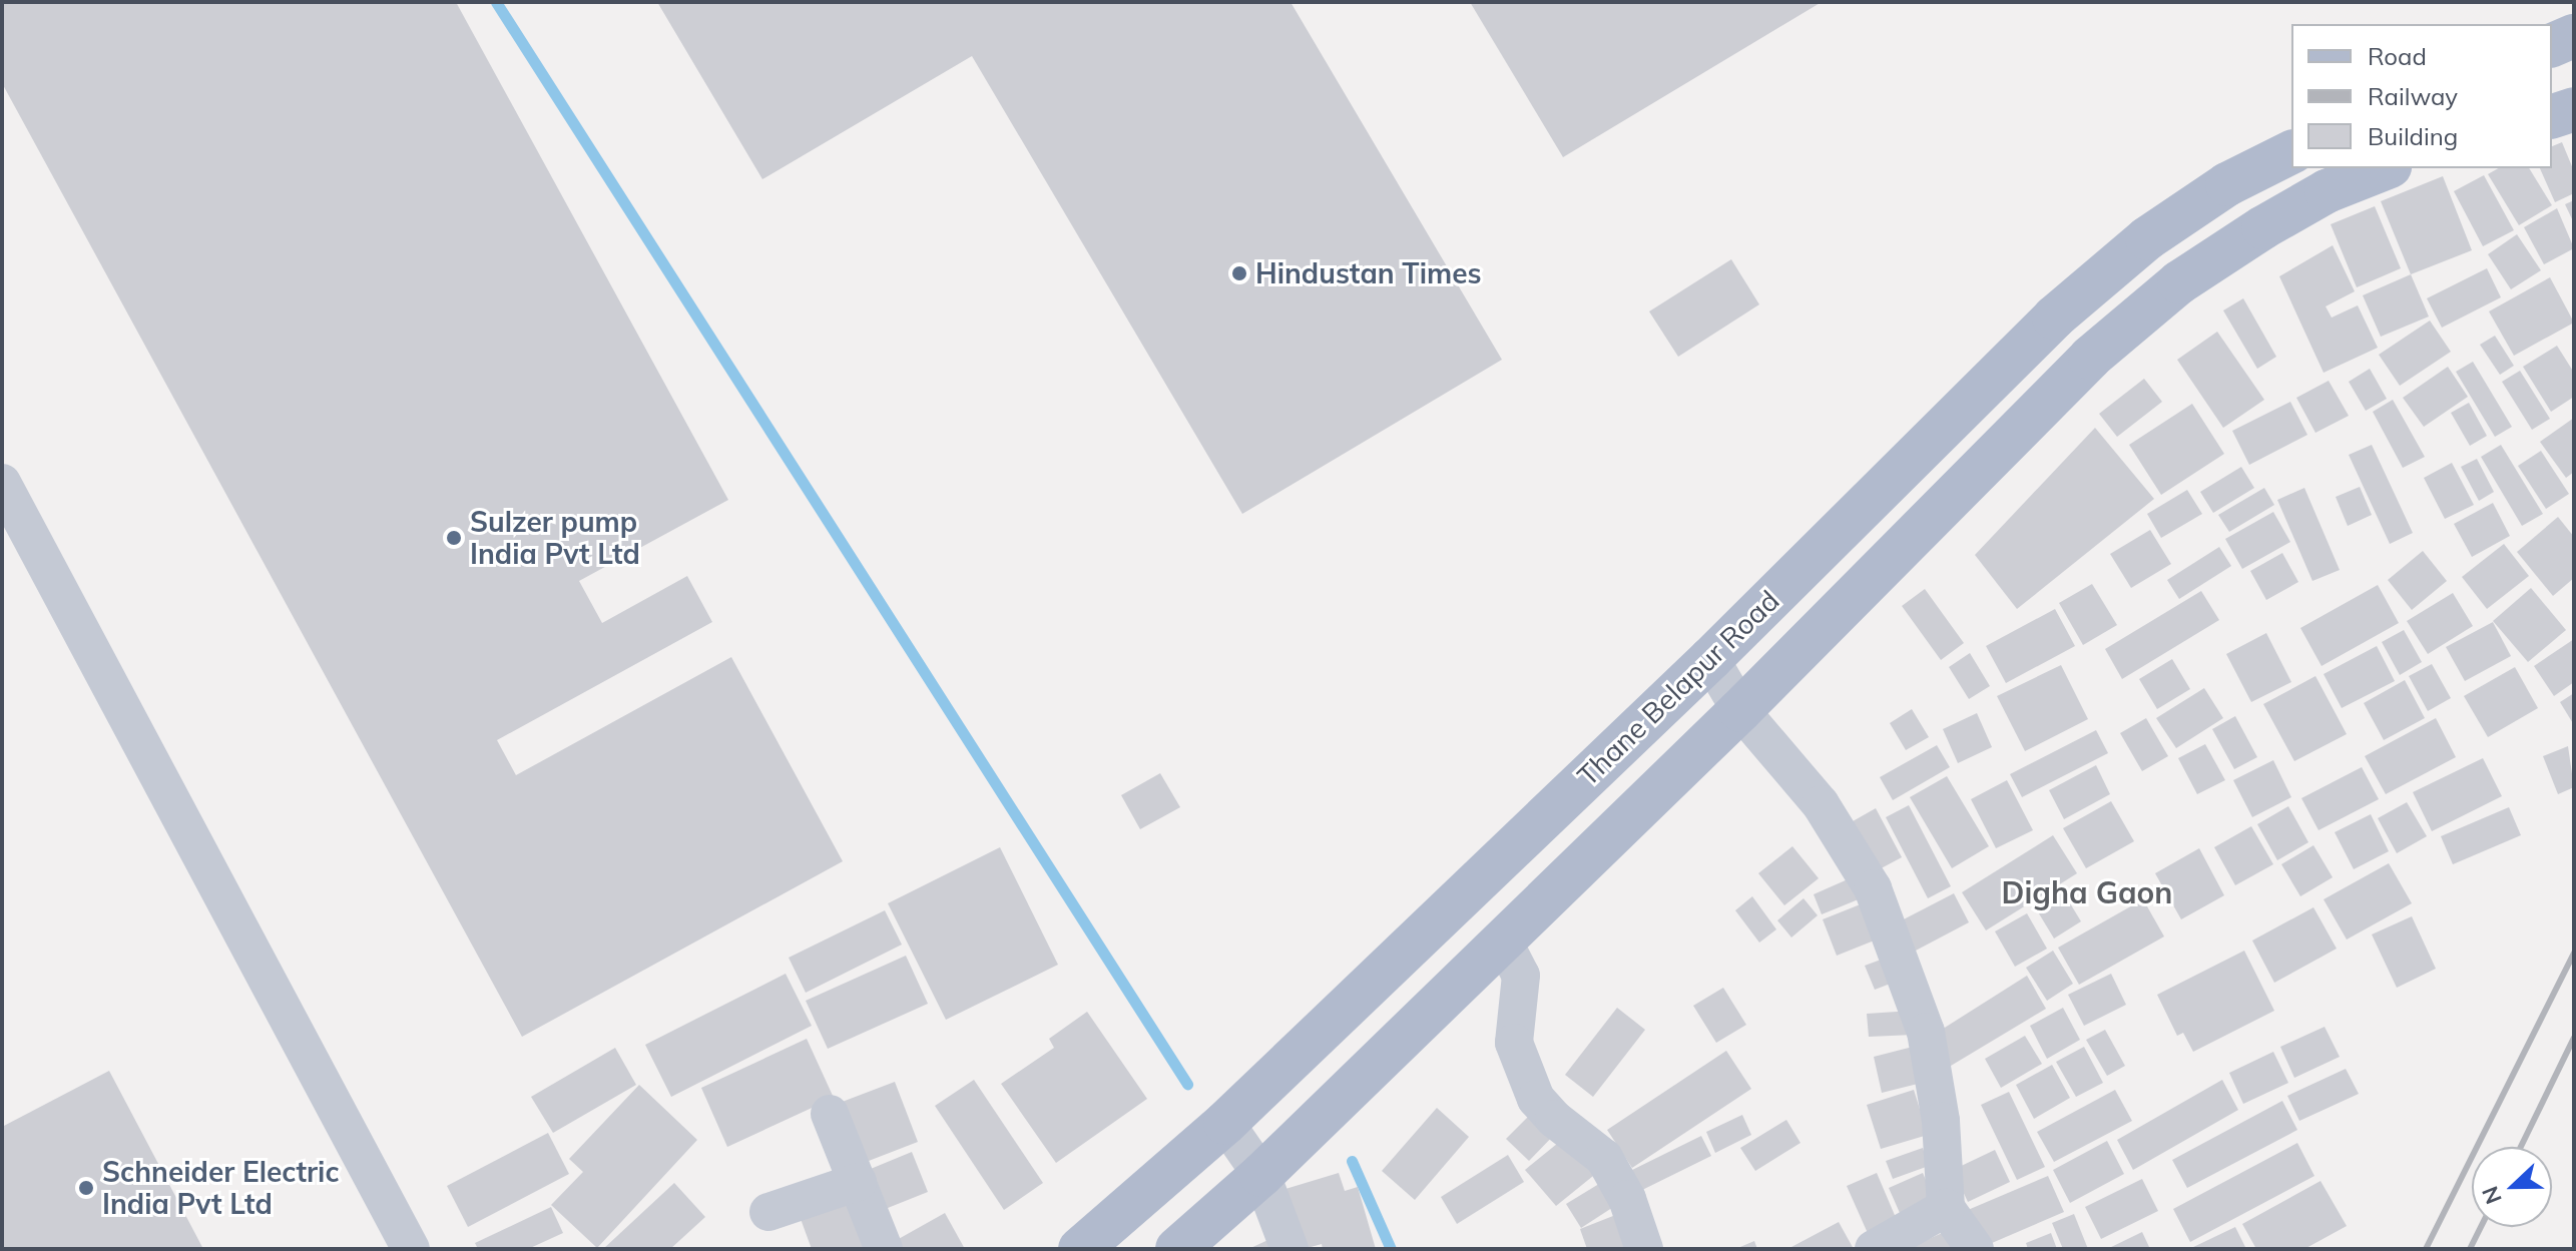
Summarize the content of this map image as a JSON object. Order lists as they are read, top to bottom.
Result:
{
  "streets": {
    "main road": ["Thane Belapur Road"]
  },
  "districts": ["Digha Gaon"],
  "places": ["Hindustan Times", "Sulzer pump India Pvt Ltd", "Schneider Electric India Pvt Ltd"],
  "legend": ["Road", "Railway", "Building"],
  "north": "left"
}
